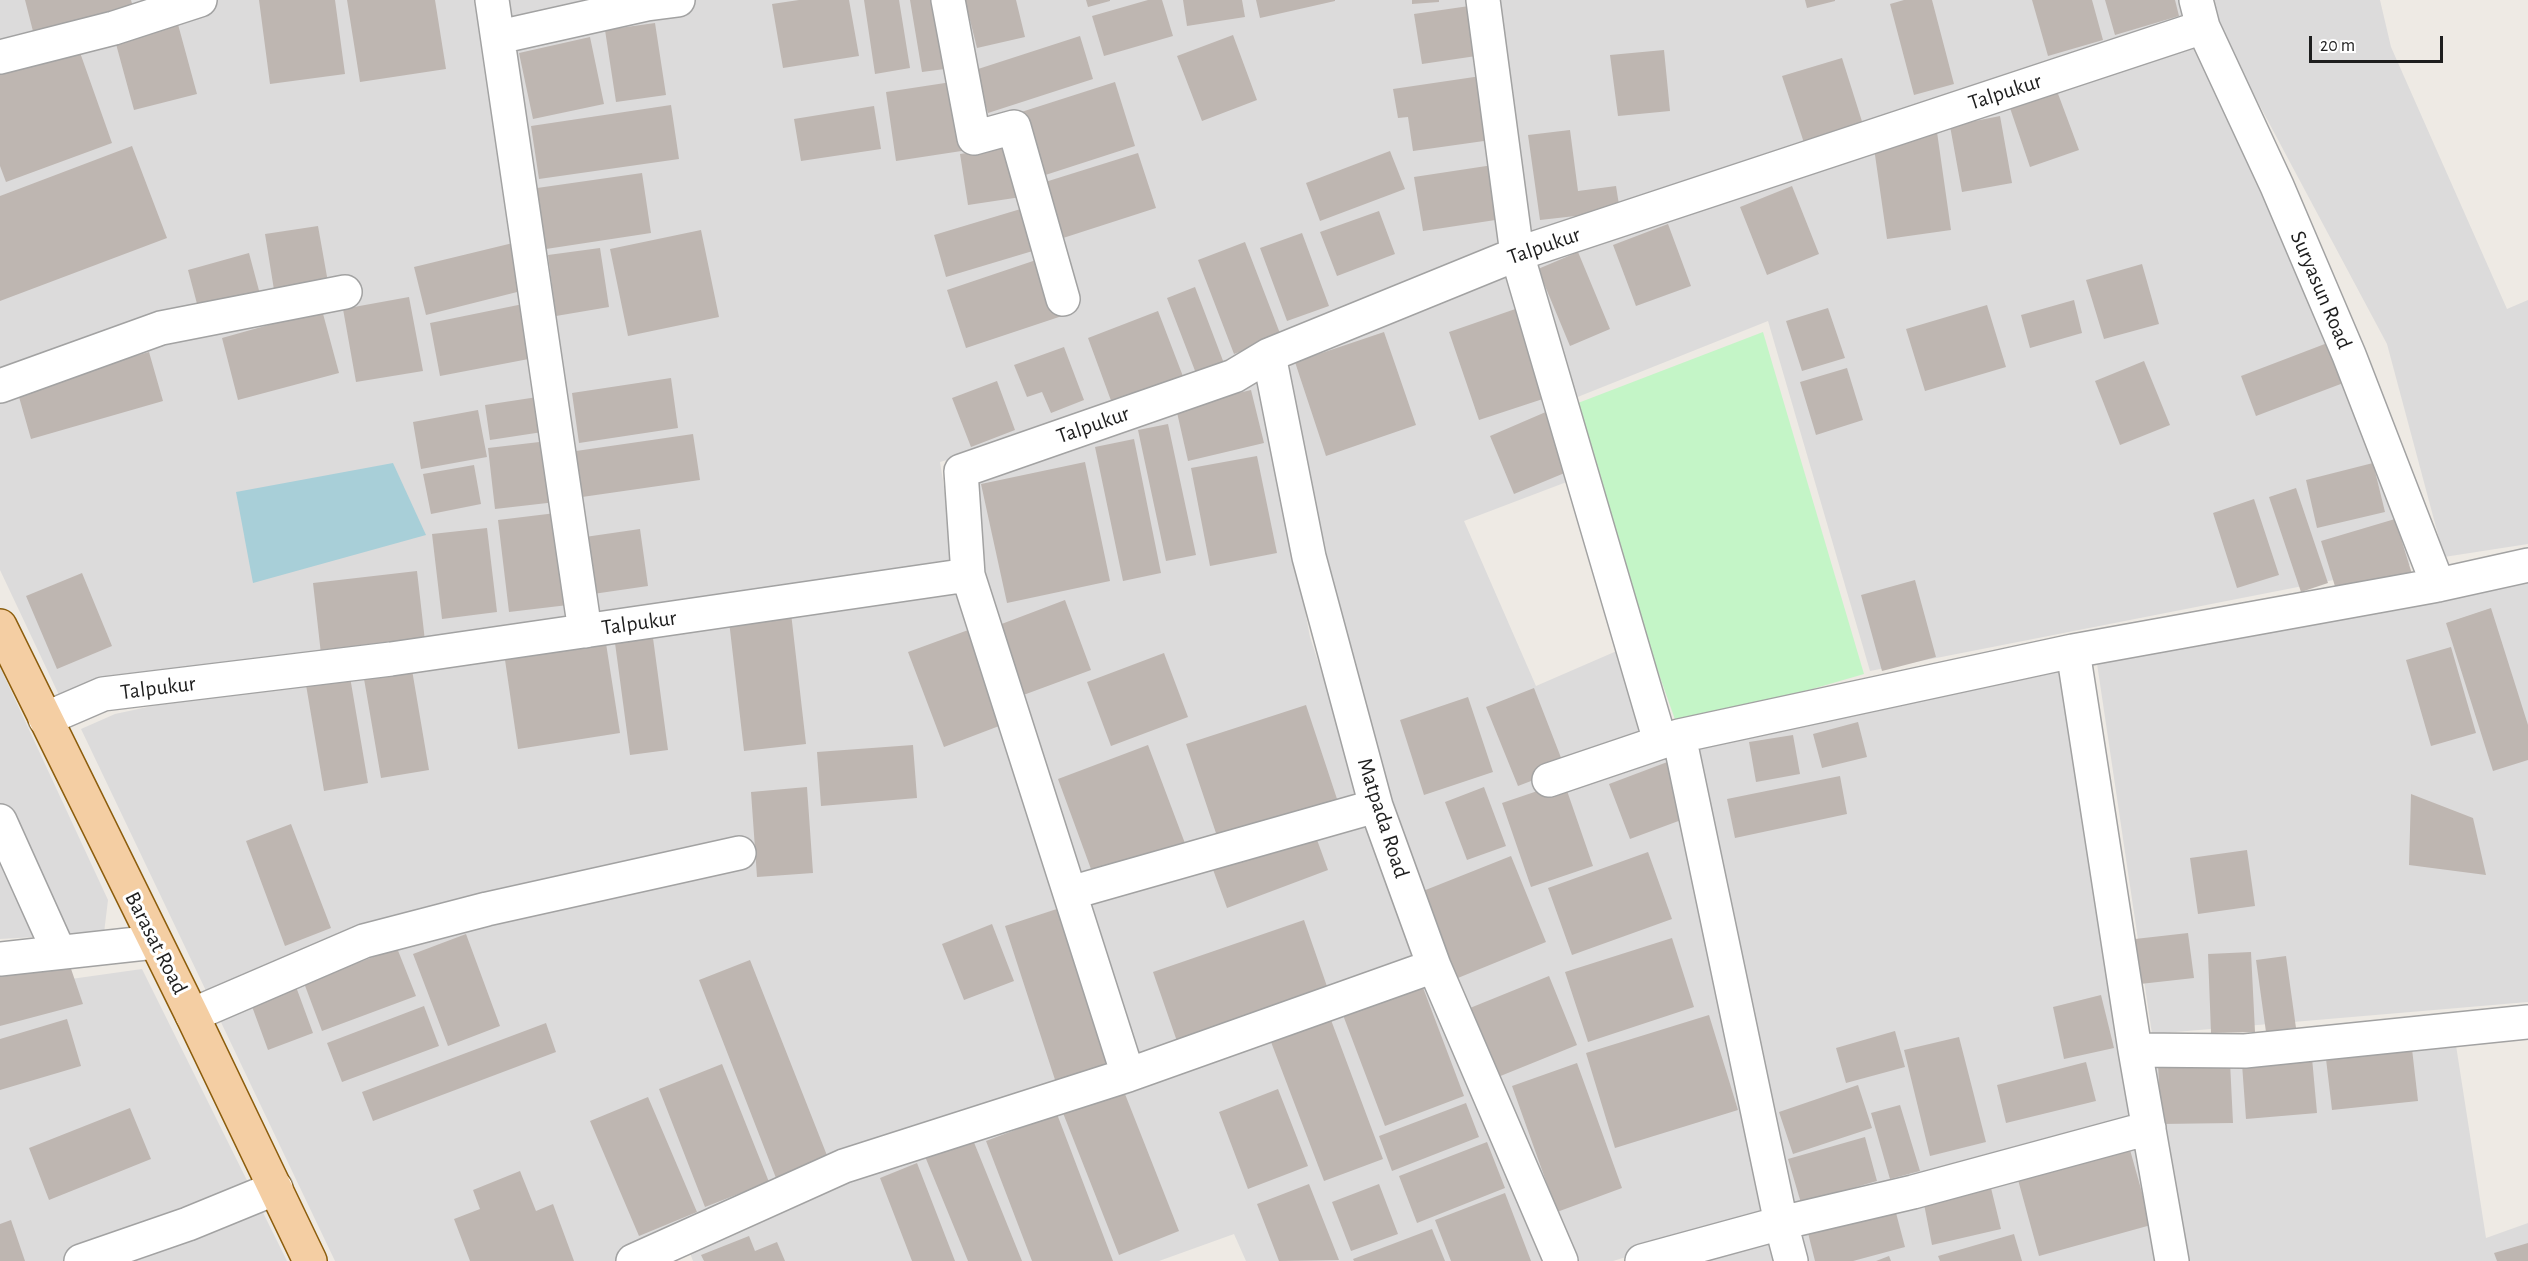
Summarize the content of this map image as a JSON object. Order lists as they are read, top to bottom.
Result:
{
  "streets": {
    "main road": ["Barasat Road"],
    "street": ["Talpukur", "Suryasun Road", "Matpada Road"]
  },
  "crossings": [
    ["Talpukur", "Suryasun Road"],
    ["Talpukur", "Matpada Road"],
    ["Talpukur", "Barasat Road"]
  ],
  "scale_bar": "20 m"
}
